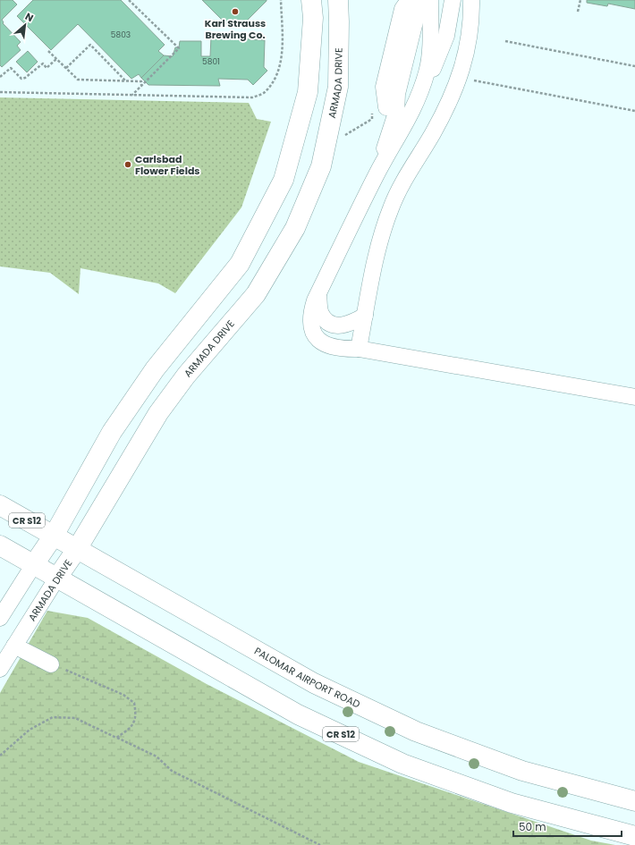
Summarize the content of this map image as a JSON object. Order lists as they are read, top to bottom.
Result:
{
  "streets": {
    "main road": ["ARMADA DRIVE", "CR S12", "PALOMAR AIRPORT ROAD"]
  },
  "crossings": [
    ["ARMADA DRIVE", "CR S12"],
    ["ARMADA DRIVE", "PALOMAR AIRPORT ROAD"]
  ],
  "places": ["Karl Strauss Brewing Co.", "Carlsbad Flower Fields"],
  "house_numbers": ["5803", "5801"],
  "scale_bar": "50 m",
  "north": "top right"
}
